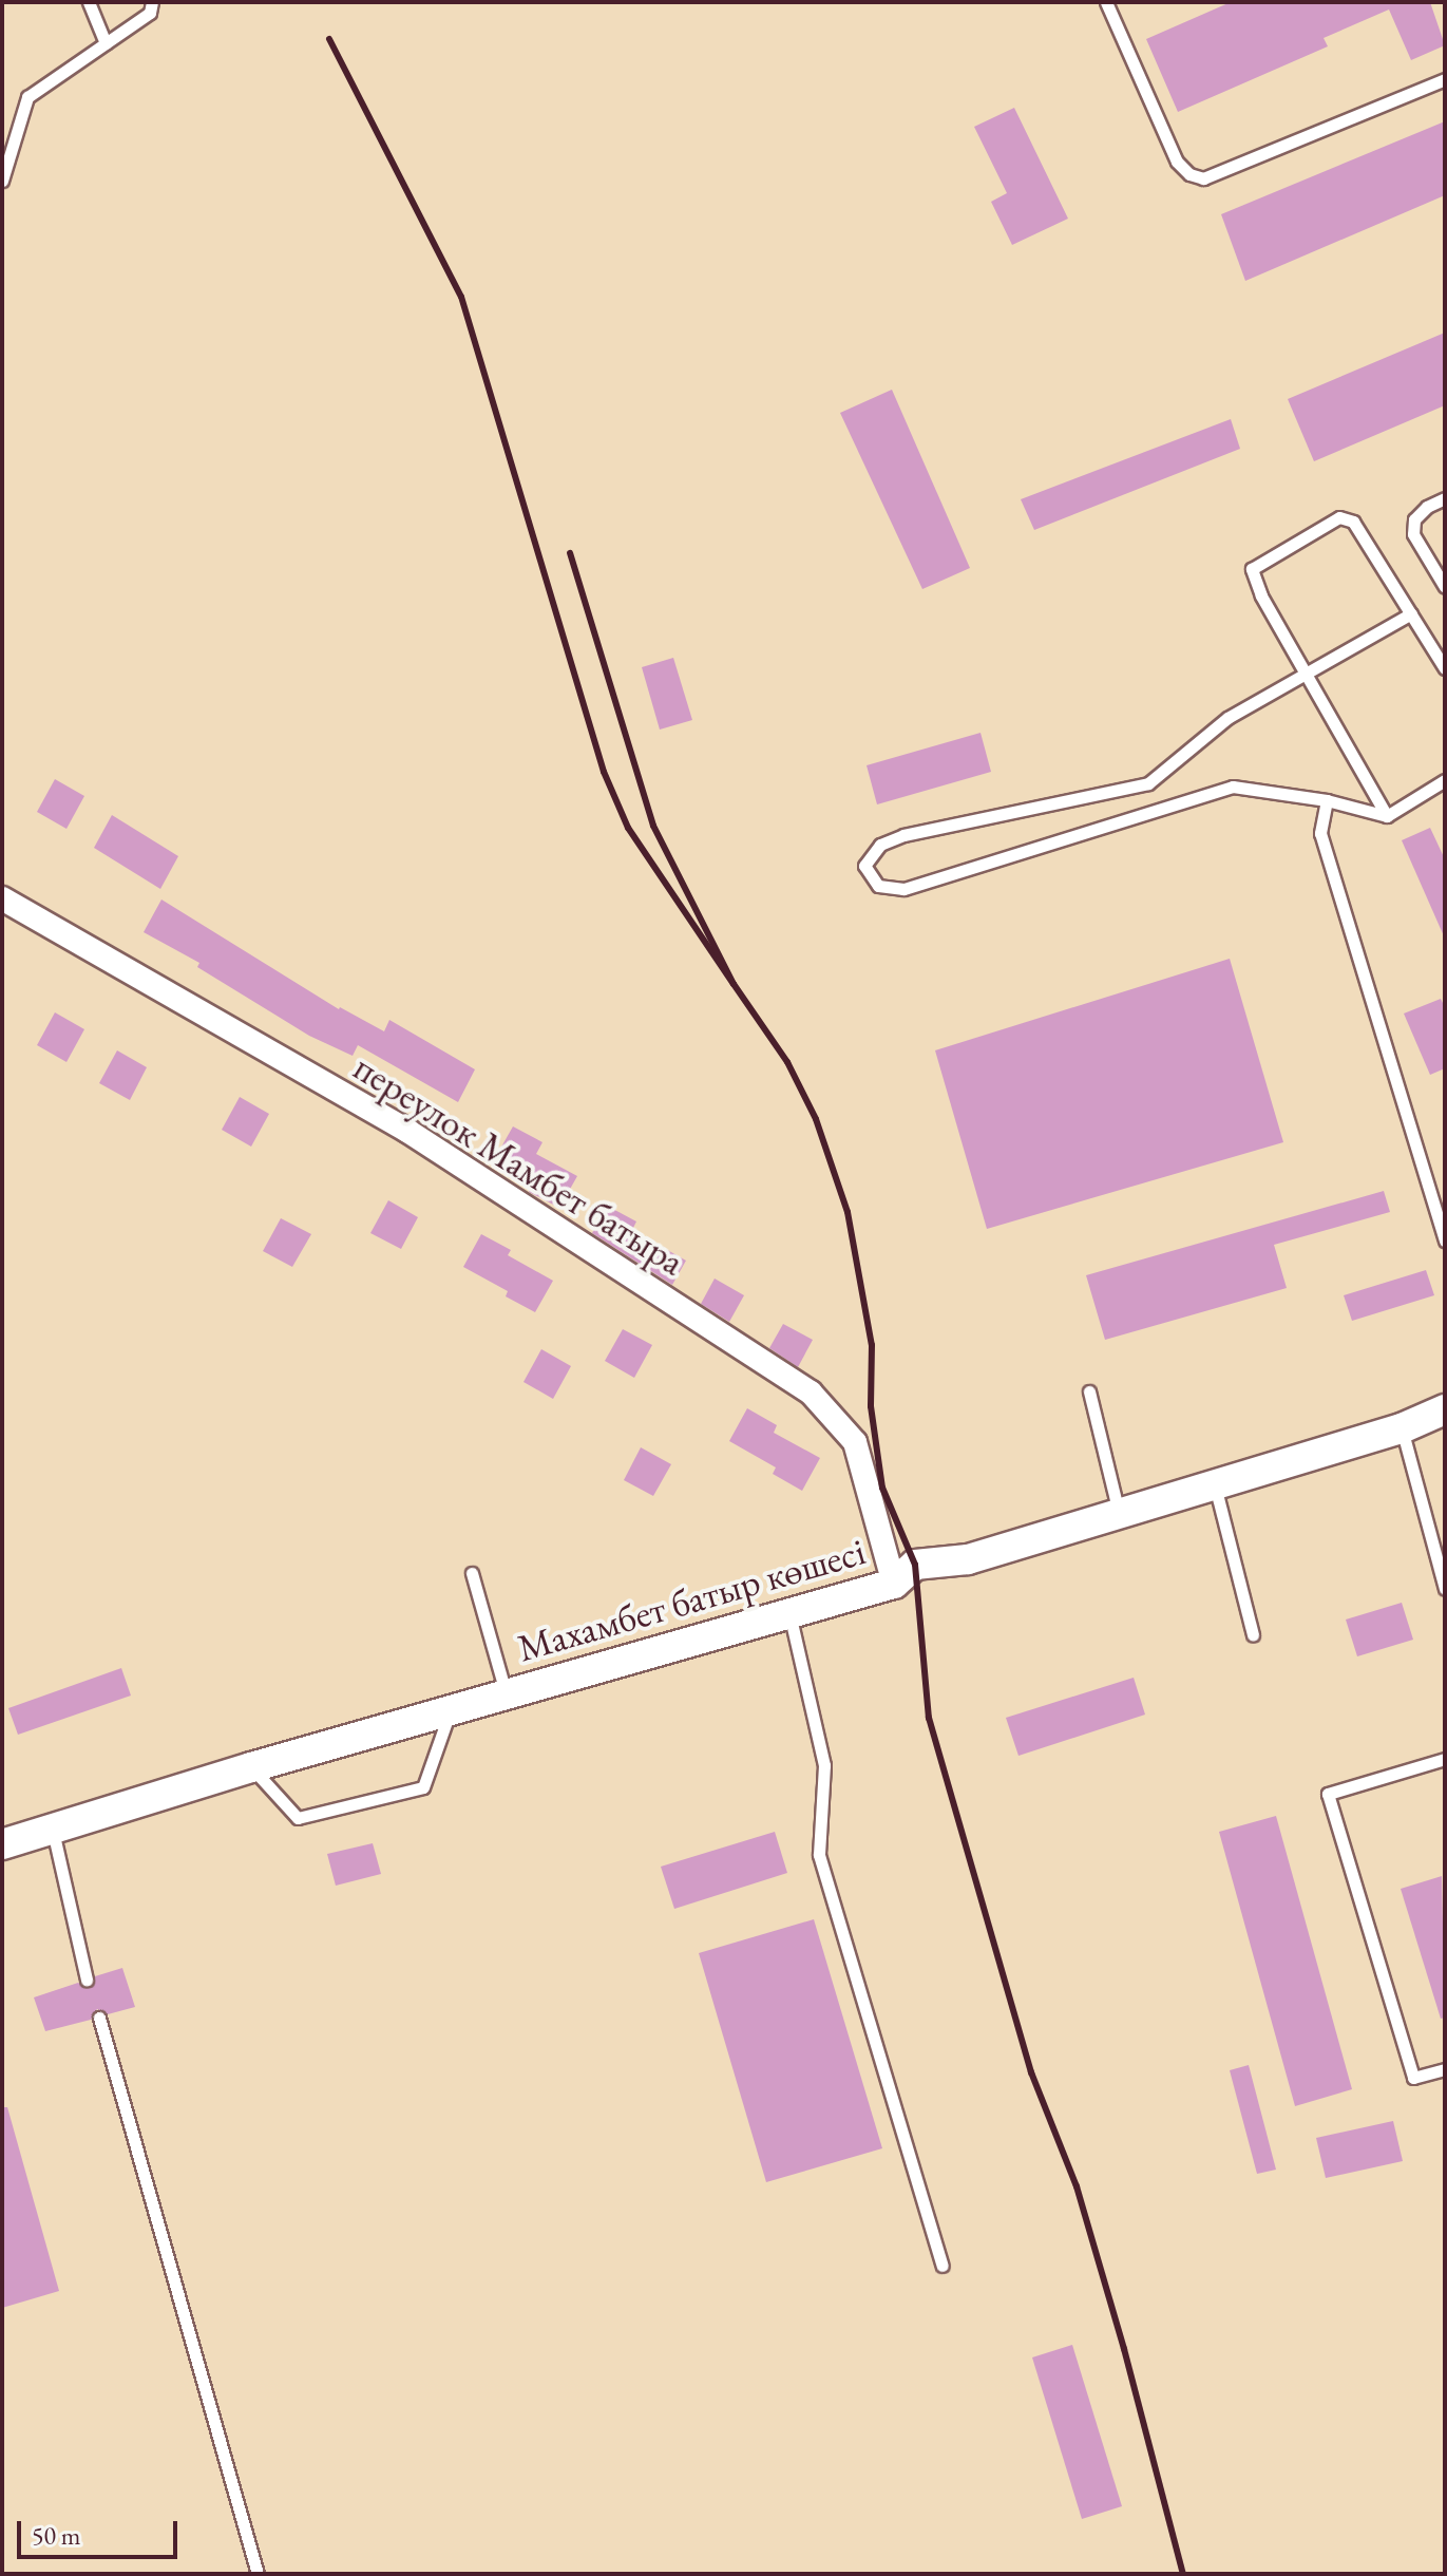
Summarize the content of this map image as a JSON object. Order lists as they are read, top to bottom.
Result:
{
  "streets": {
    "street": ["переулок Мамбет батыра", "Махамбет батыр көшесі"]
  },
  "crossings": [
    ["переулок Мамбет батыра", "Махамбет батыр көшесі"]
  ],
  "scale_bar": "50 m"
}
